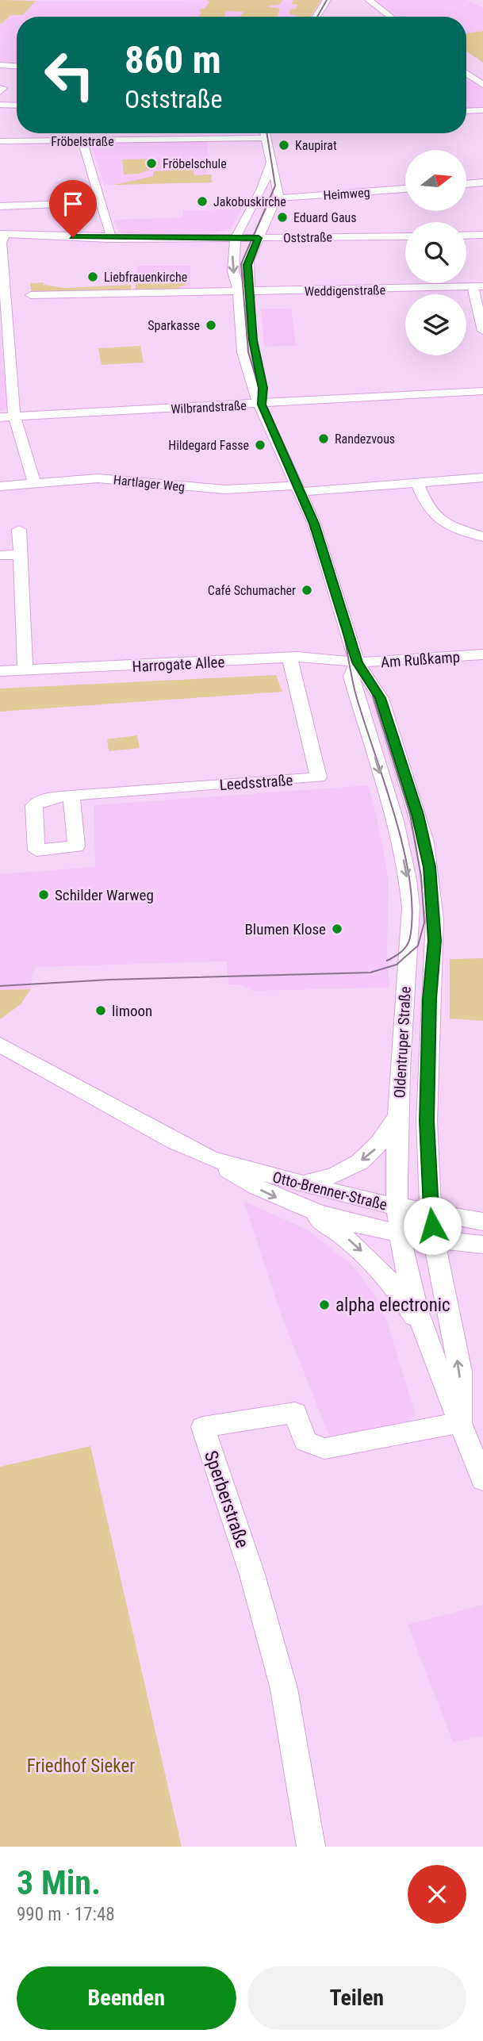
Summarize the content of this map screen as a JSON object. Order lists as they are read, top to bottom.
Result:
{
  "streets": {
    "street": [
      "Fröbelstraße",
      "Heimweg",
      "Oststraße",
      "Weddigenstraße",
      "Wilbrandstraße",
      "Hartlager Weg",
      "Am Rußkamp",
      "Harrogate Allee",
      "Leedsstraße",
      "Oldentruper Straße",
      "Otto-Brenner-Straße",
      "Sperberstraße"
    ]
  },
  "crossings": [
    ["Heimweg", "Oldentruper Straße"],
    ["Oststraße", "Oldentruper Straße"],
    ["Weddigenstraße", "Oldentruper Straße"],
    ["Wilbrandstraße", "Oldentruper Straße"],
    ["Hartlager Weg", "Oldentruper Straße"],
    ["Am Rußkamp", "Harrogate Allee"],
    ["Am Rußkamp", "Oldentruper Straße"],
    ["Harrogate Allee", "Leedsstraße"],
    ["Harrogate Allee", "Oldentruper Straße"],
    ["Oldentruper Straße", "Otto-Brenner-Straße"],
    ["Oldentruper Straße", "Sperberstraße"]
  ],
  "parks": ["Friedhof Sieker"],
  "places": [
    "Kaupirat",
    "Fröbelschule",
    "Jakobuskirche",
    "Eduard Gaus",
    "Liebfrauenkirche",
    "Sparkasse",
    "Randezvous",
    "Hildegard Fasse",
    "Café Schumacher",
    "Schilder Warweg",
    "Blumen Klose",
    "limoon",
    "alpha electronic"
  ],
  "north": "right",
  "page": {
    "turn": ["860 m", "Oststraße"],
    "heading": ["3 Min.", "990 m · 17:48"],
    "buttons": ["Beenden", "Teilen"]
  }
}
